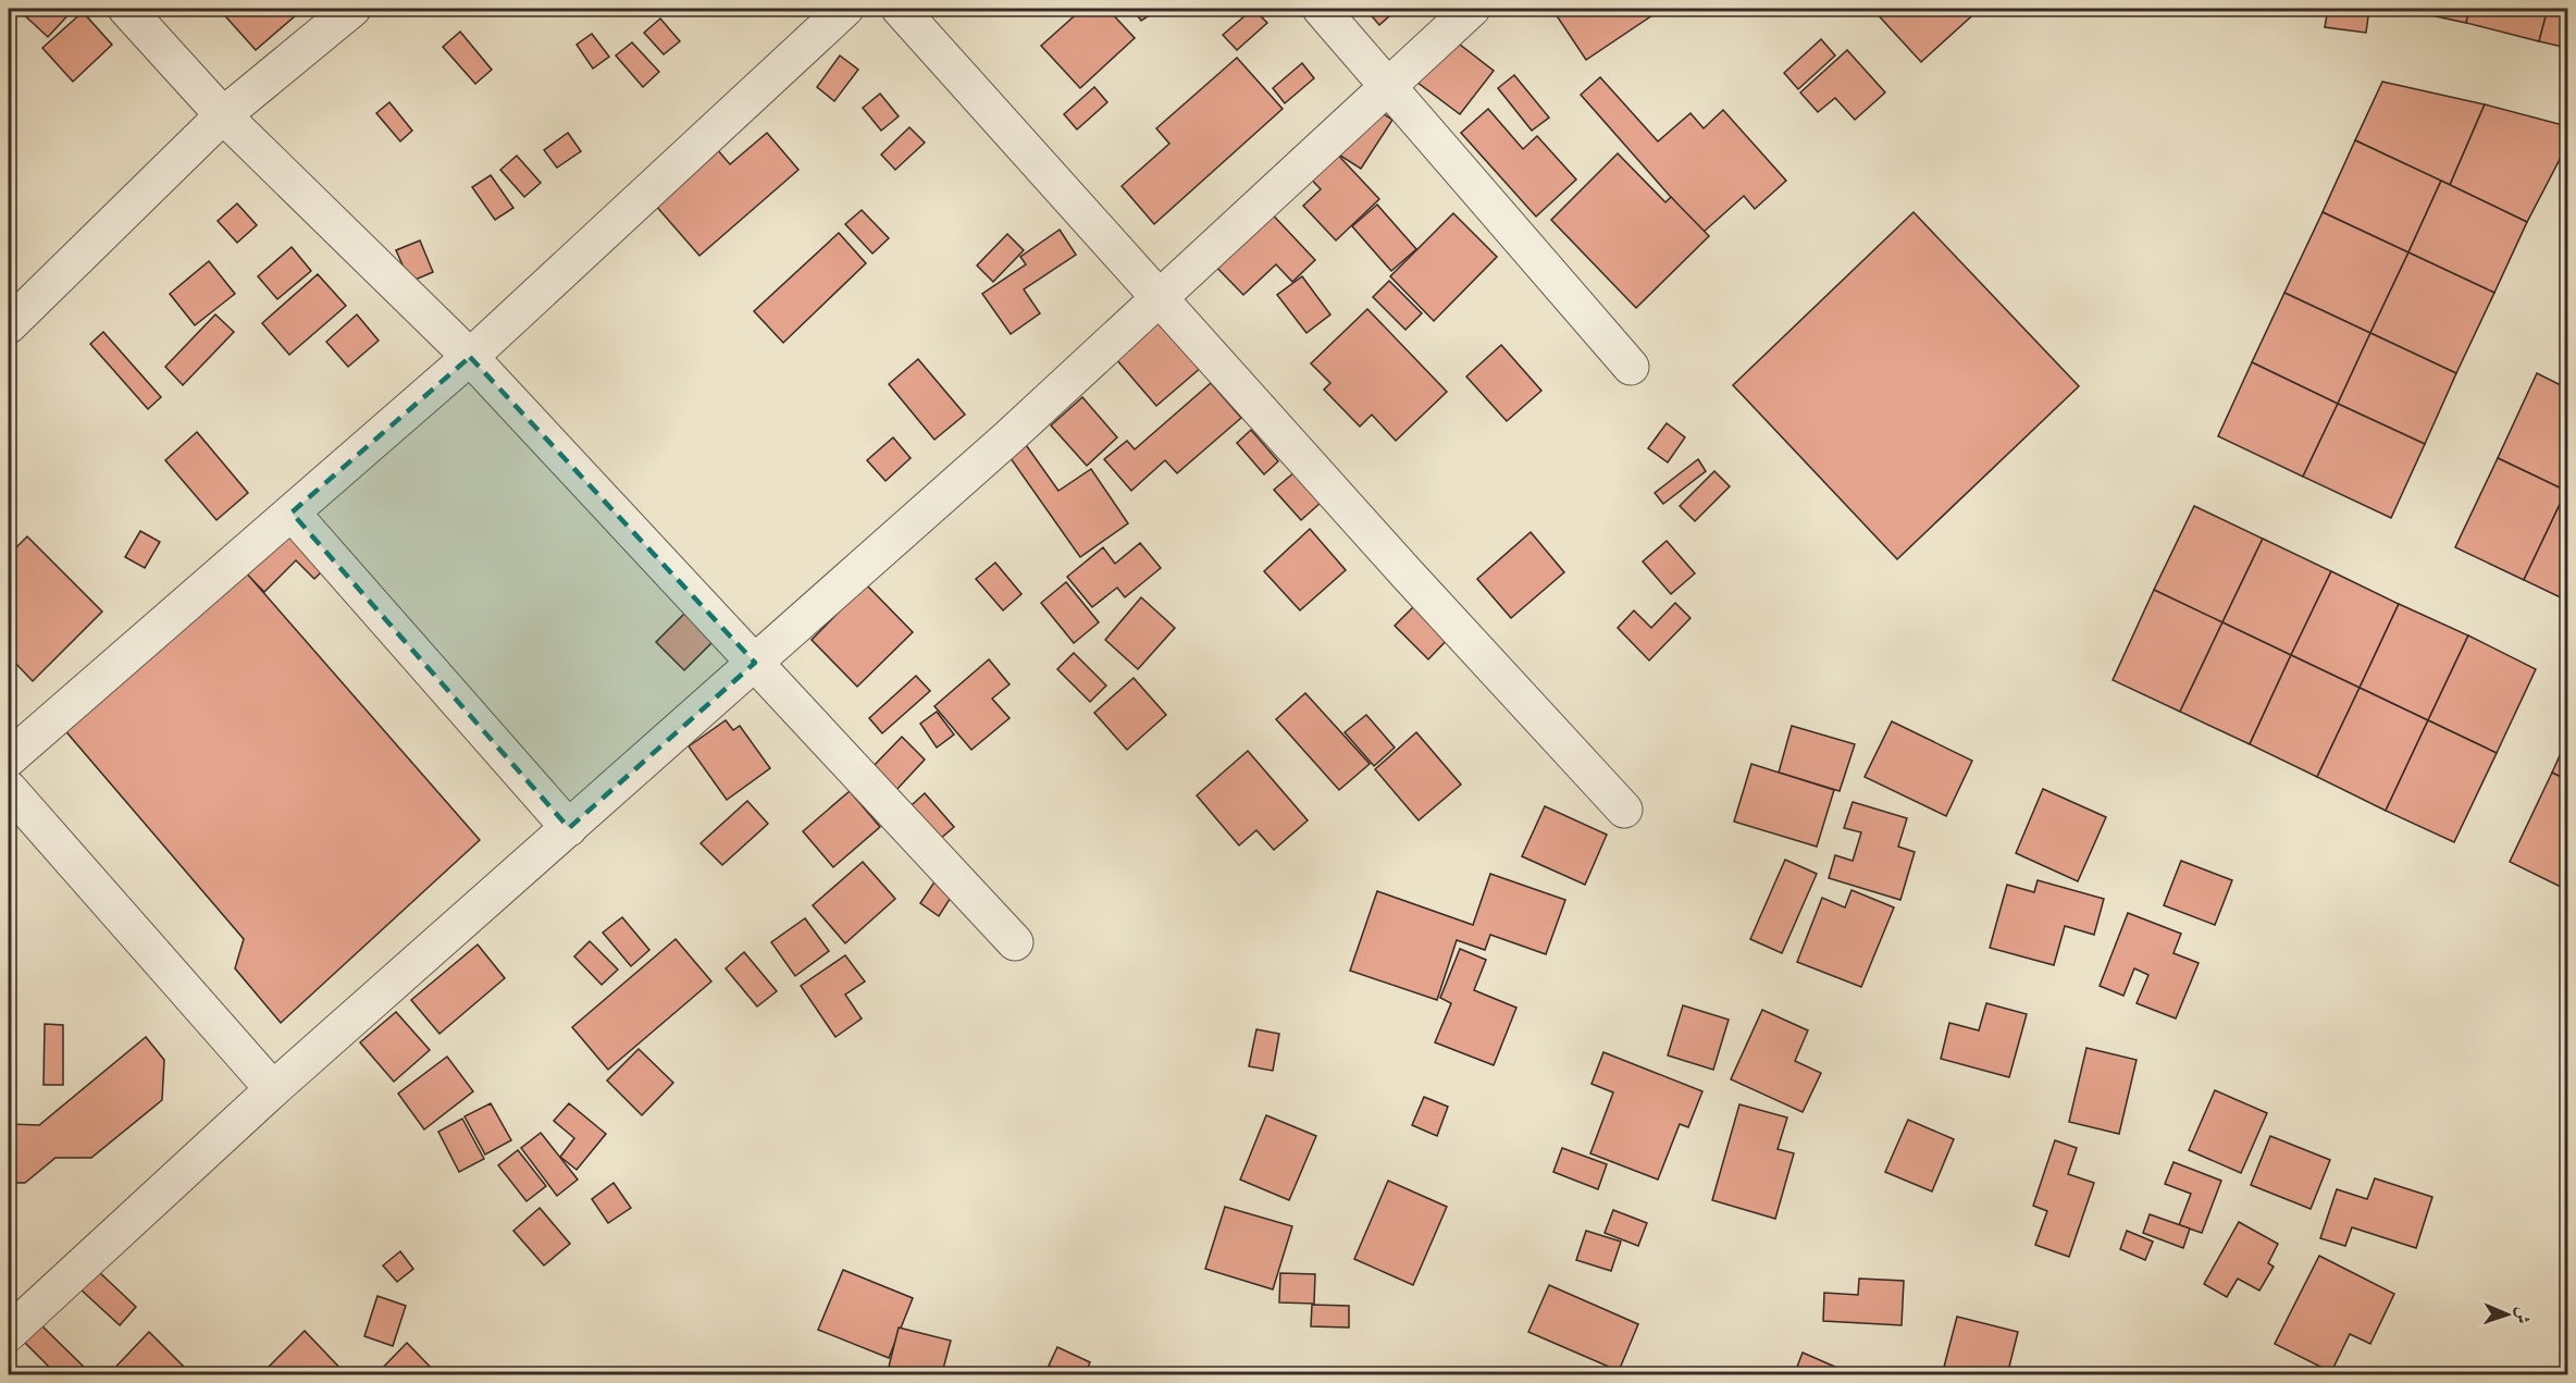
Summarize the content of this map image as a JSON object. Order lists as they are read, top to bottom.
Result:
{
  "north": "right"
}
